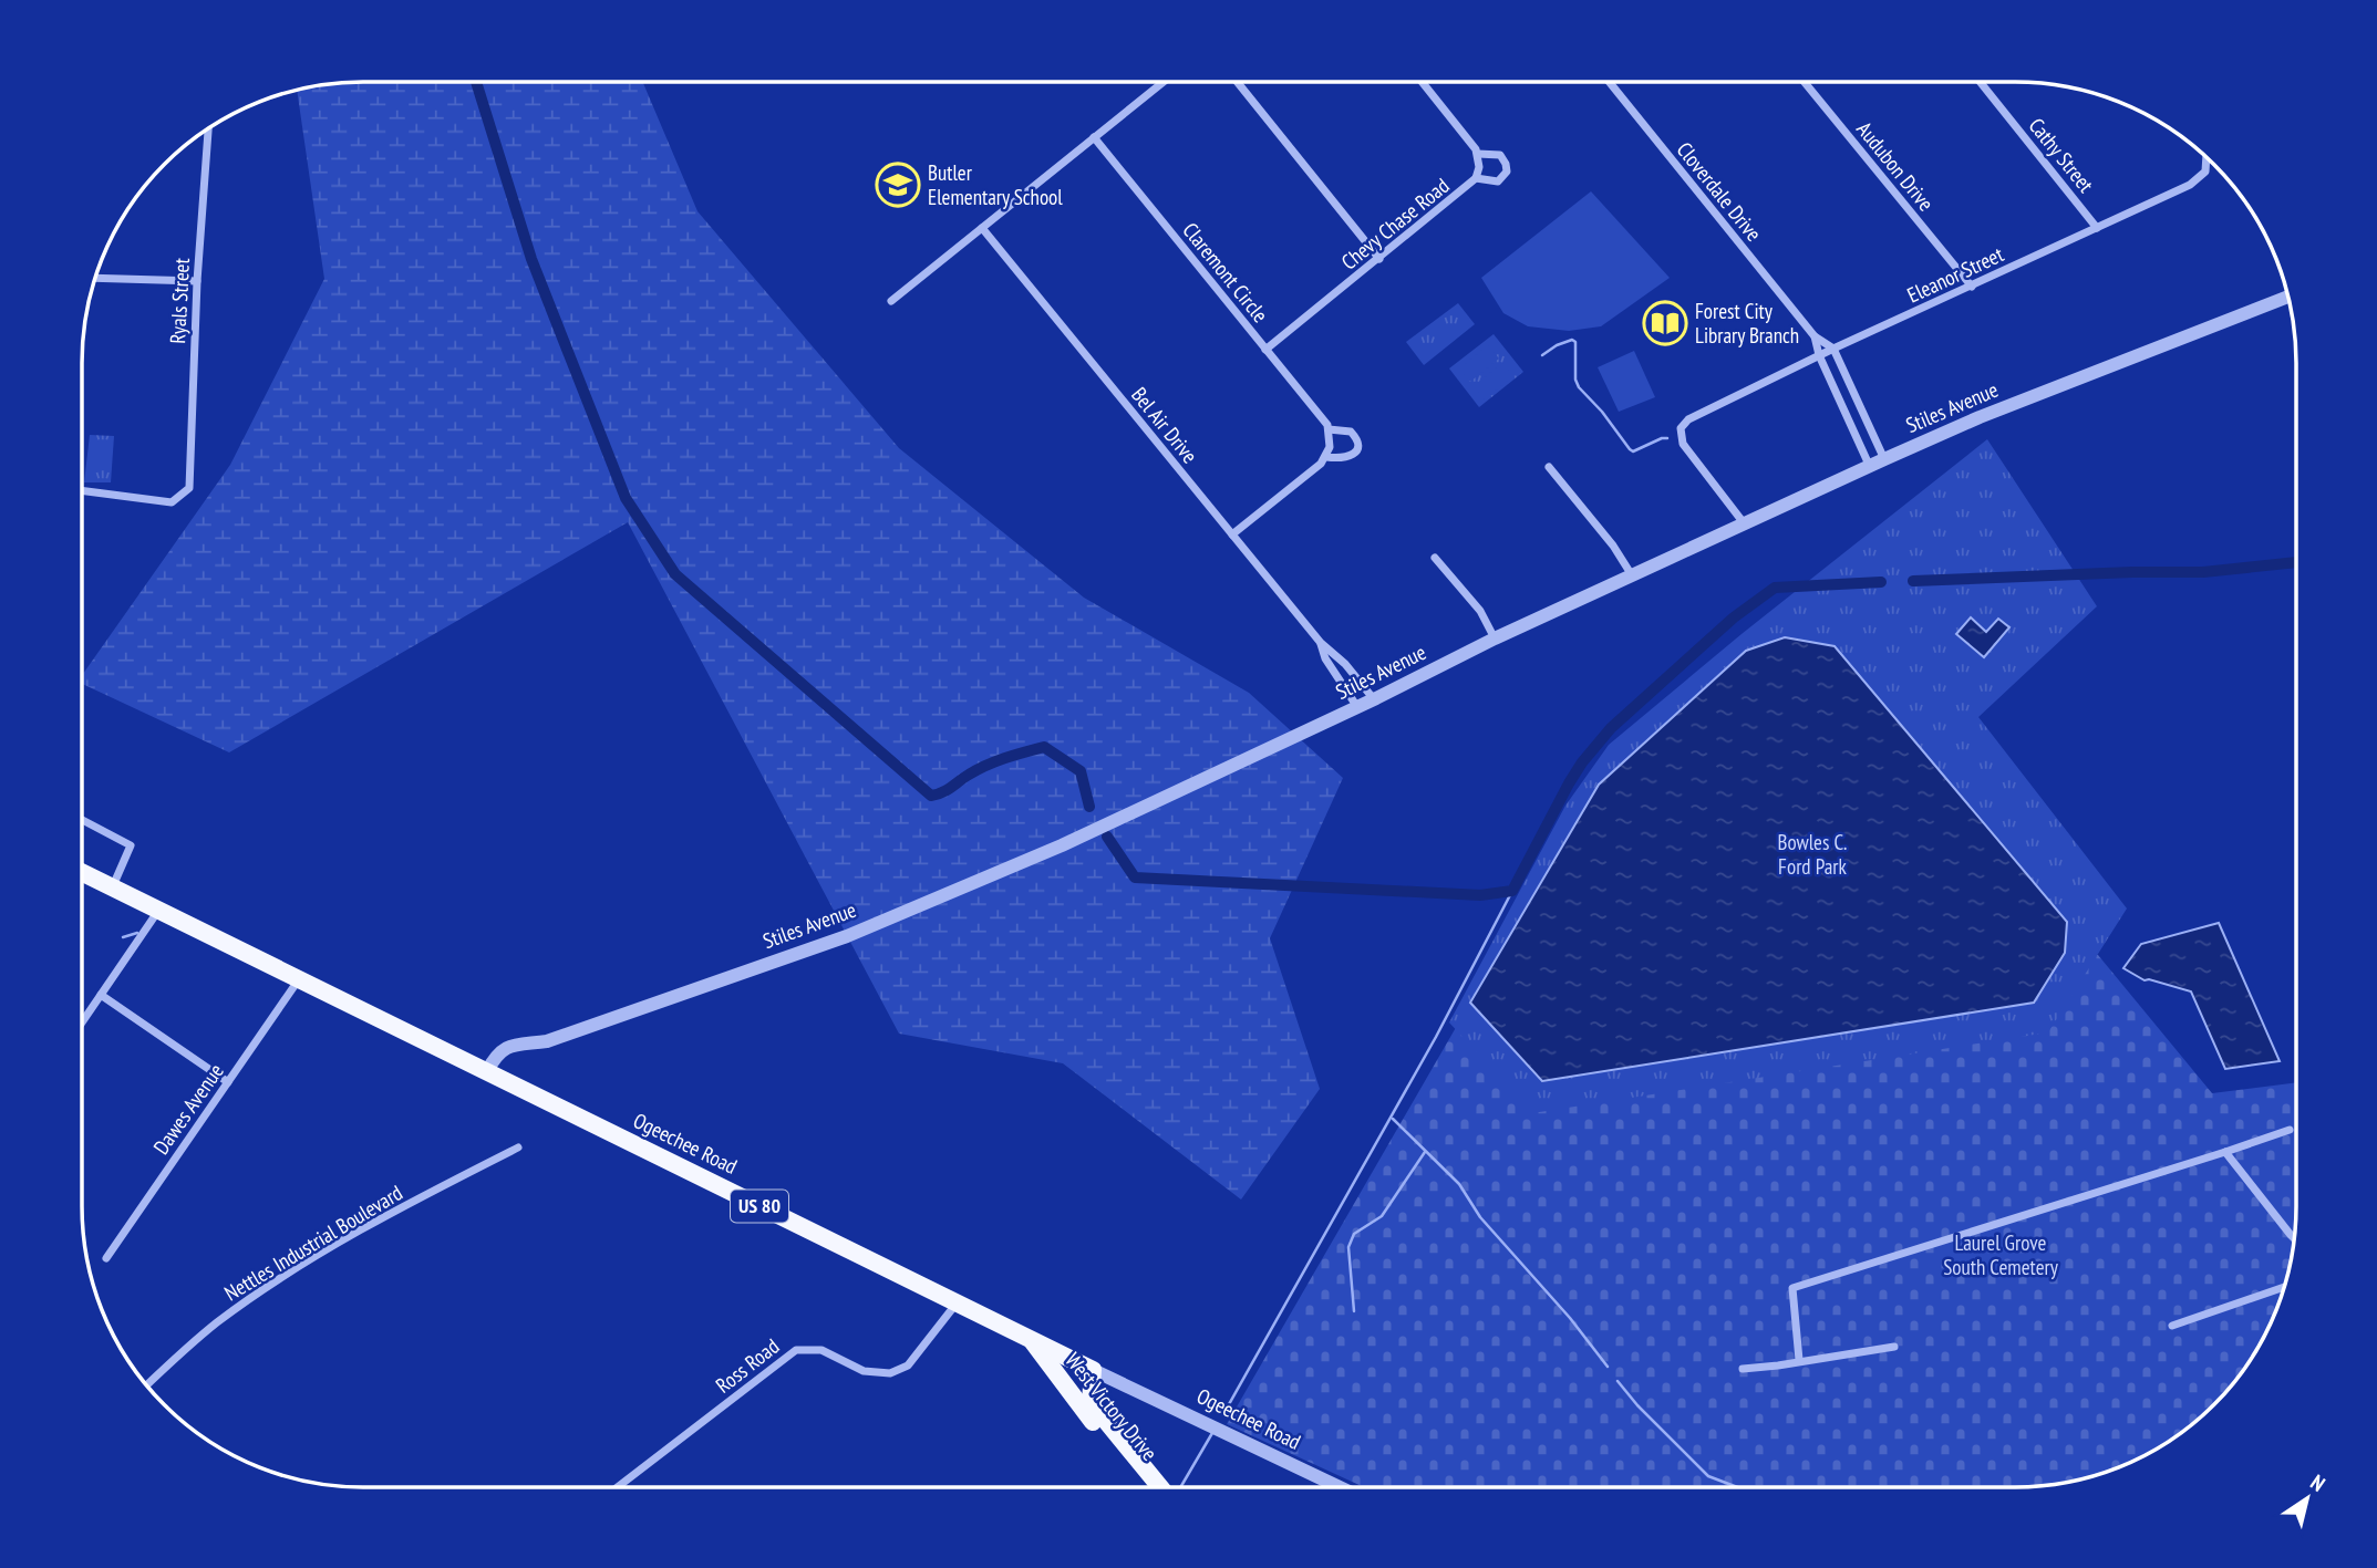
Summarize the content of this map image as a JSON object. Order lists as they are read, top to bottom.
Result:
{
  "streets": {
    "main road": ["Ogeechee Road", "US 80", "West Victory Drive"],
    "street": [
      "Cathy Street",
      "Audubon Drive",
      "Cloverdale Drive",
      "Chevy Chase Road",
      "Claremont Circle",
      "Eleanor Street",
      "Ryals Street",
      "Stiles Avenue",
      "Bel Air Drive",
      "Dawes Avenue",
      "Nettles Industrial Boulevard",
      "Ross Road"
    ]
  },
  "crossings": [
    ["Cathy Street", "Eleanor Street"],
    ["Audubon Drive", "Eleanor Street"],
    ["Cloverdale Drive", "Eleanor Street"],
    ["Cloverdale Drive", "Stiles Avenue"],
    ["Chevy Chase Road", "Claremont Circle"],
    ["Claremont Circle", "Bel Air Drive"],
    ["Eleanor Street", "Stiles Avenue"],
    ["Stiles Avenue", "Bel Air Drive"],
    ["Stiles Avenue", "Ogeechee Road"],
    ["Dawes Avenue", "Ogeechee Road"],
    ["Ogeechee Road", "Ross Road"],
    ["Ogeechee Road", "West Victory Drive"]
  ],
  "parks": ["Bowles C. Ford Park", "Laurel Grove South Cemetery"],
  "places": {
    "school or university": ["Butler Elementary School"],
    "library": ["Forest City Library Branch"]
  },
  "north": "top right"
}
